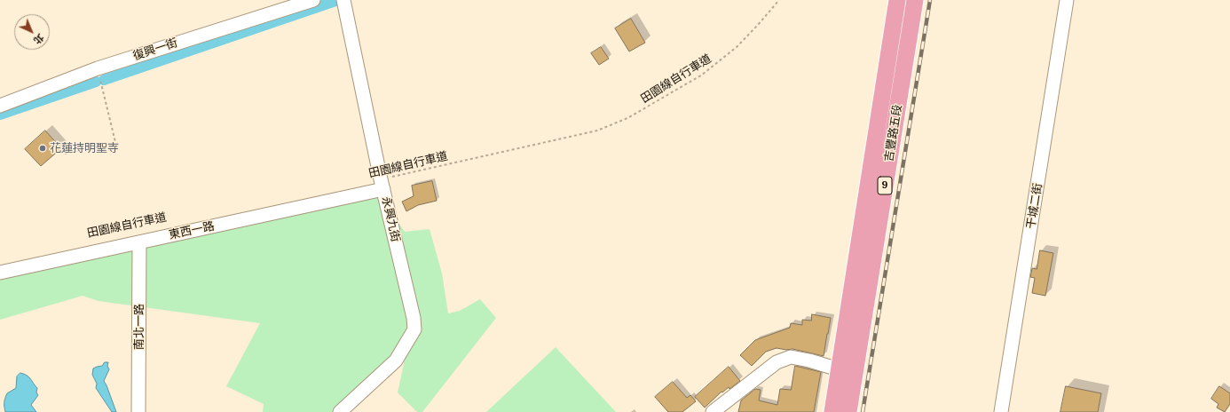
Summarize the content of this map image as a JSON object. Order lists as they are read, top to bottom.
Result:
{
  "streets": {
    "main road": ["吉豐路五段", "9"],
    "street": [
      "復興一街",
      "干城二街",
      "永興九街",
      "東西一路",
      "南北一路"
    ],
    "path": ["田園線自行車道"]
  },
  "crossings": [
    ["田園線自行車道", "永興九街"],
    ["田園線自行車道", "東西一路"],
    ["吉豐路五段", "9"],
    ["永興九街", "東西一路"],
    ["東西一路", "南北一路"]
  ],
  "places": ["花蓮持明聖寺"],
  "north": "bottom right"
}
